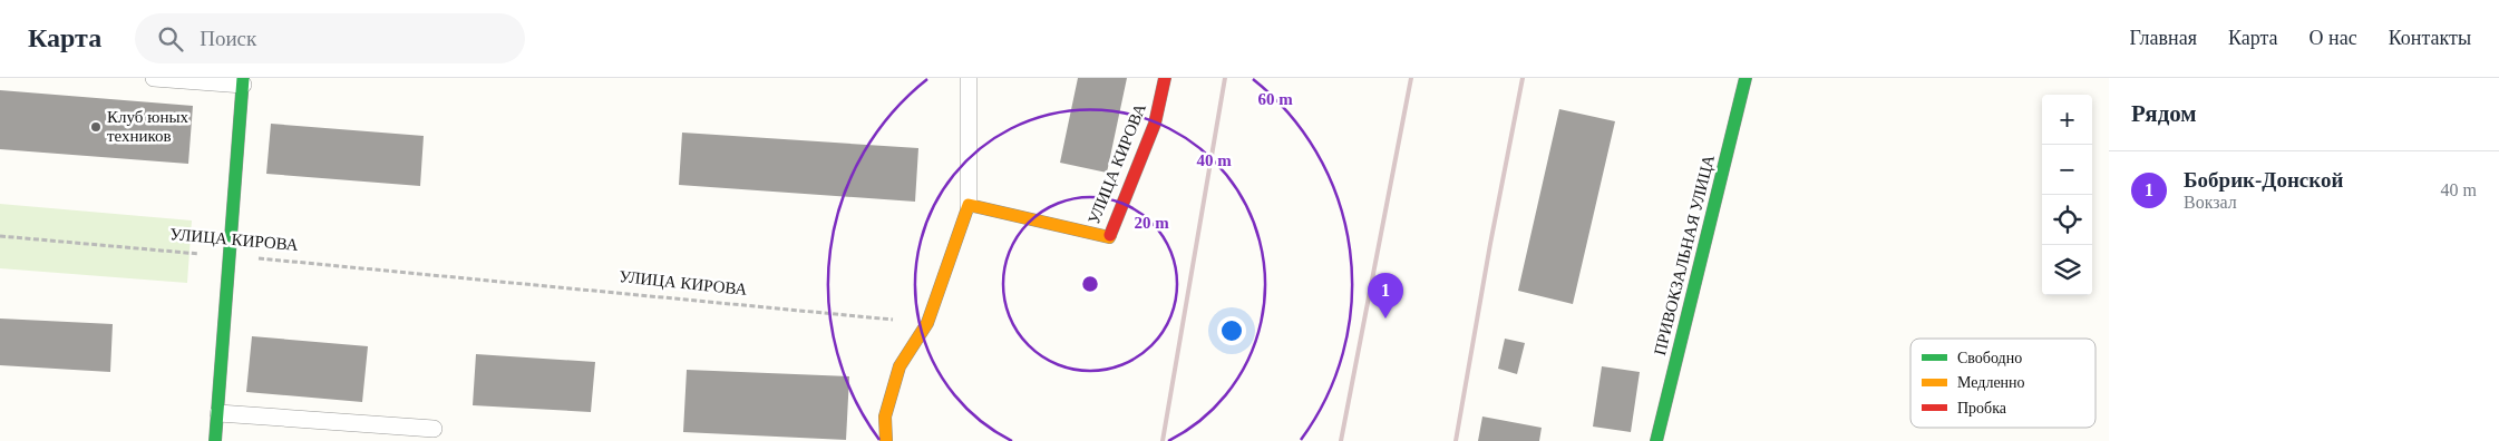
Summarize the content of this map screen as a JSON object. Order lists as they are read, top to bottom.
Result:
{
  "streets": {
    "street": ["УЛИЦА КИРОВА", "ПРИВОКЗАЛЬНАЯ УЛИЦА"]
  },
  "places": ["Клуб юных техников"],
  "legend": ["Свободно", "Медленно", "Пробка"],
  "page": {
    "header": "Карта",
    "search": "Поиск",
    "nav": [
      "Главная",
      "Карта",
      "О нас",
      "Контакты"
    ],
    "heading": "Рядом",
    "map_buttons": ["+", "−"],
    "list": [
      {
        "mark": "1",
        "name": "Бобрик-Донской",
        "note": "Вокзал",
        "value": "40 m"
      }
    ],
    "pins": "1"
  },
  "rings": ["60 m", "40 m", "20 m"]
}
